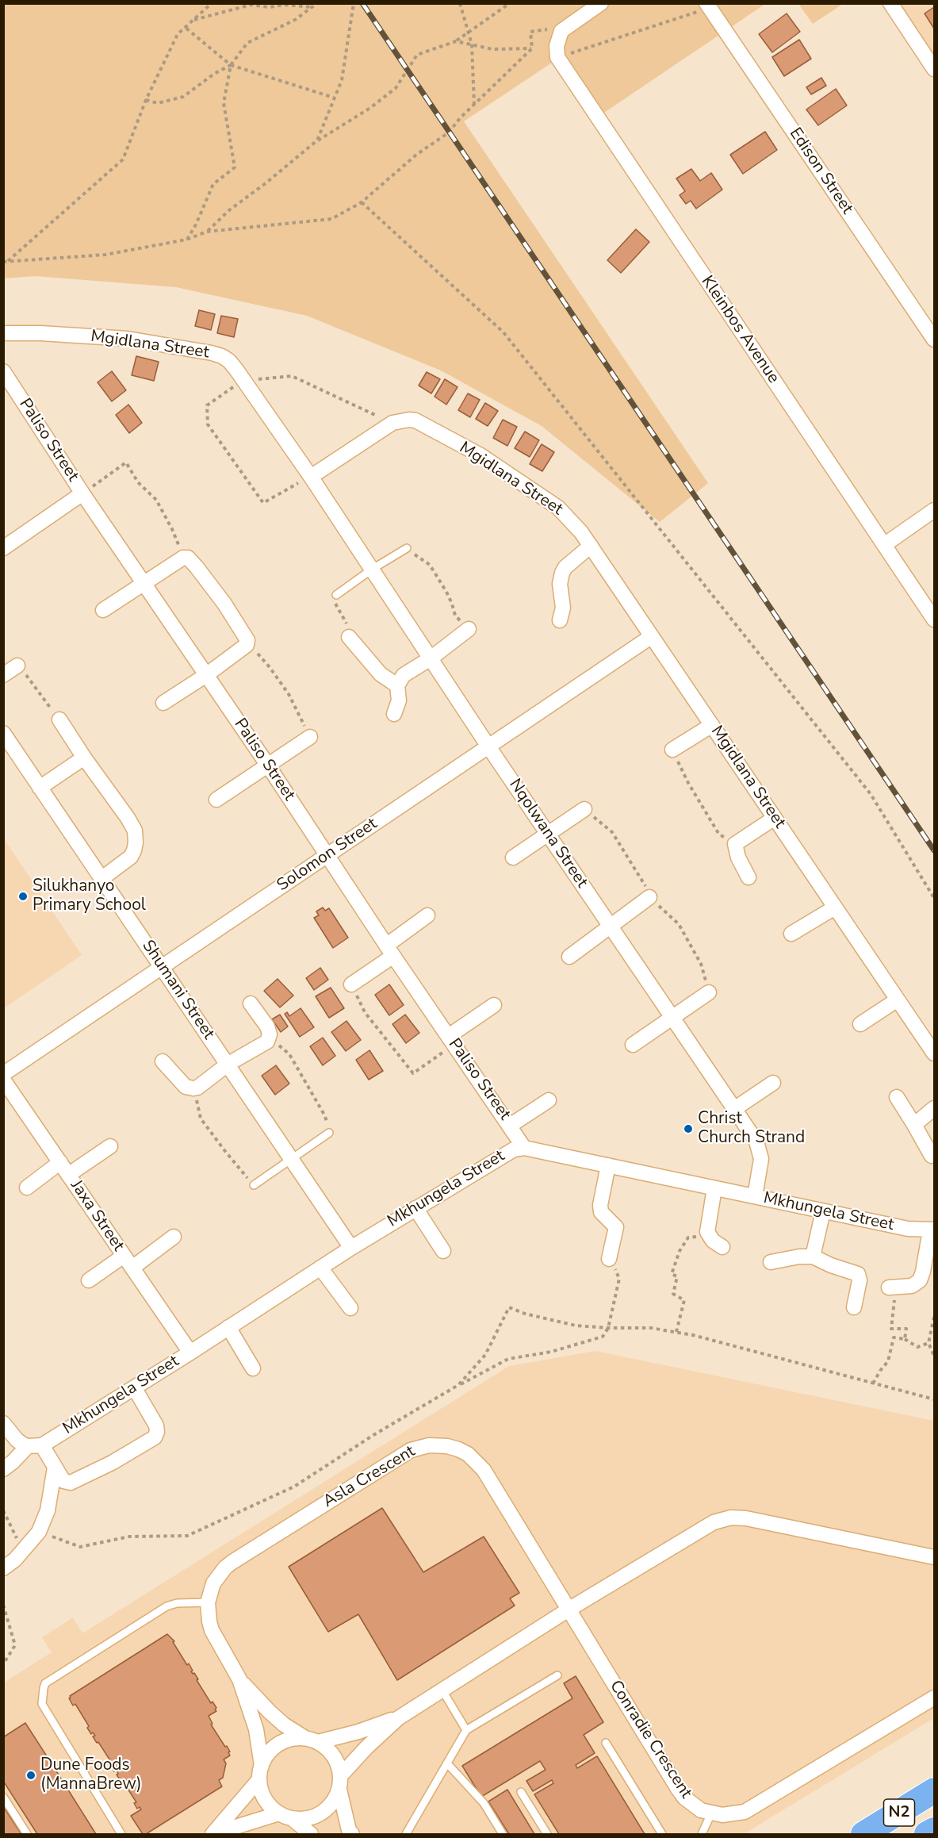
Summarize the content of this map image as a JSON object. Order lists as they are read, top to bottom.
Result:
{
  "streets": {
    "highway": ["N2"],
    "street": [
      "Edison Street",
      "Kleinbos Avenue",
      "Mgidlana Street",
      "Paliso Street",
      "Nqolwana Street",
      "Solomon Street",
      "Shumani Street",
      "Mkhungela Street",
      "Jaxa Street",
      "Asla Crescent",
      "Conradie Crescent"
    ]
  },
  "crossings": [
    ["Mgidlana Street", "Nqolwana Street"],
    ["Mgidlana Street", "Solomon Street"],
    ["Paliso Street", "Solomon Street"],
    ["Paliso Street", "Mkhungela Street"],
    ["Nqolwana Street", "Solomon Street"],
    ["Nqolwana Street", "Mkhungela Street"],
    ["Solomon Street", "Shumani Street"],
    ["Shumani Street", "Mkhungela Street"],
    ["Mkhungela Street", "Jaxa Street"],
    ["Asla Crescent", "Conradie Crescent"]
  ],
  "places": ["Silukhanyo Primary School", "Christ Church Strand", "Dune Foods (MannaBrew)"]
}
